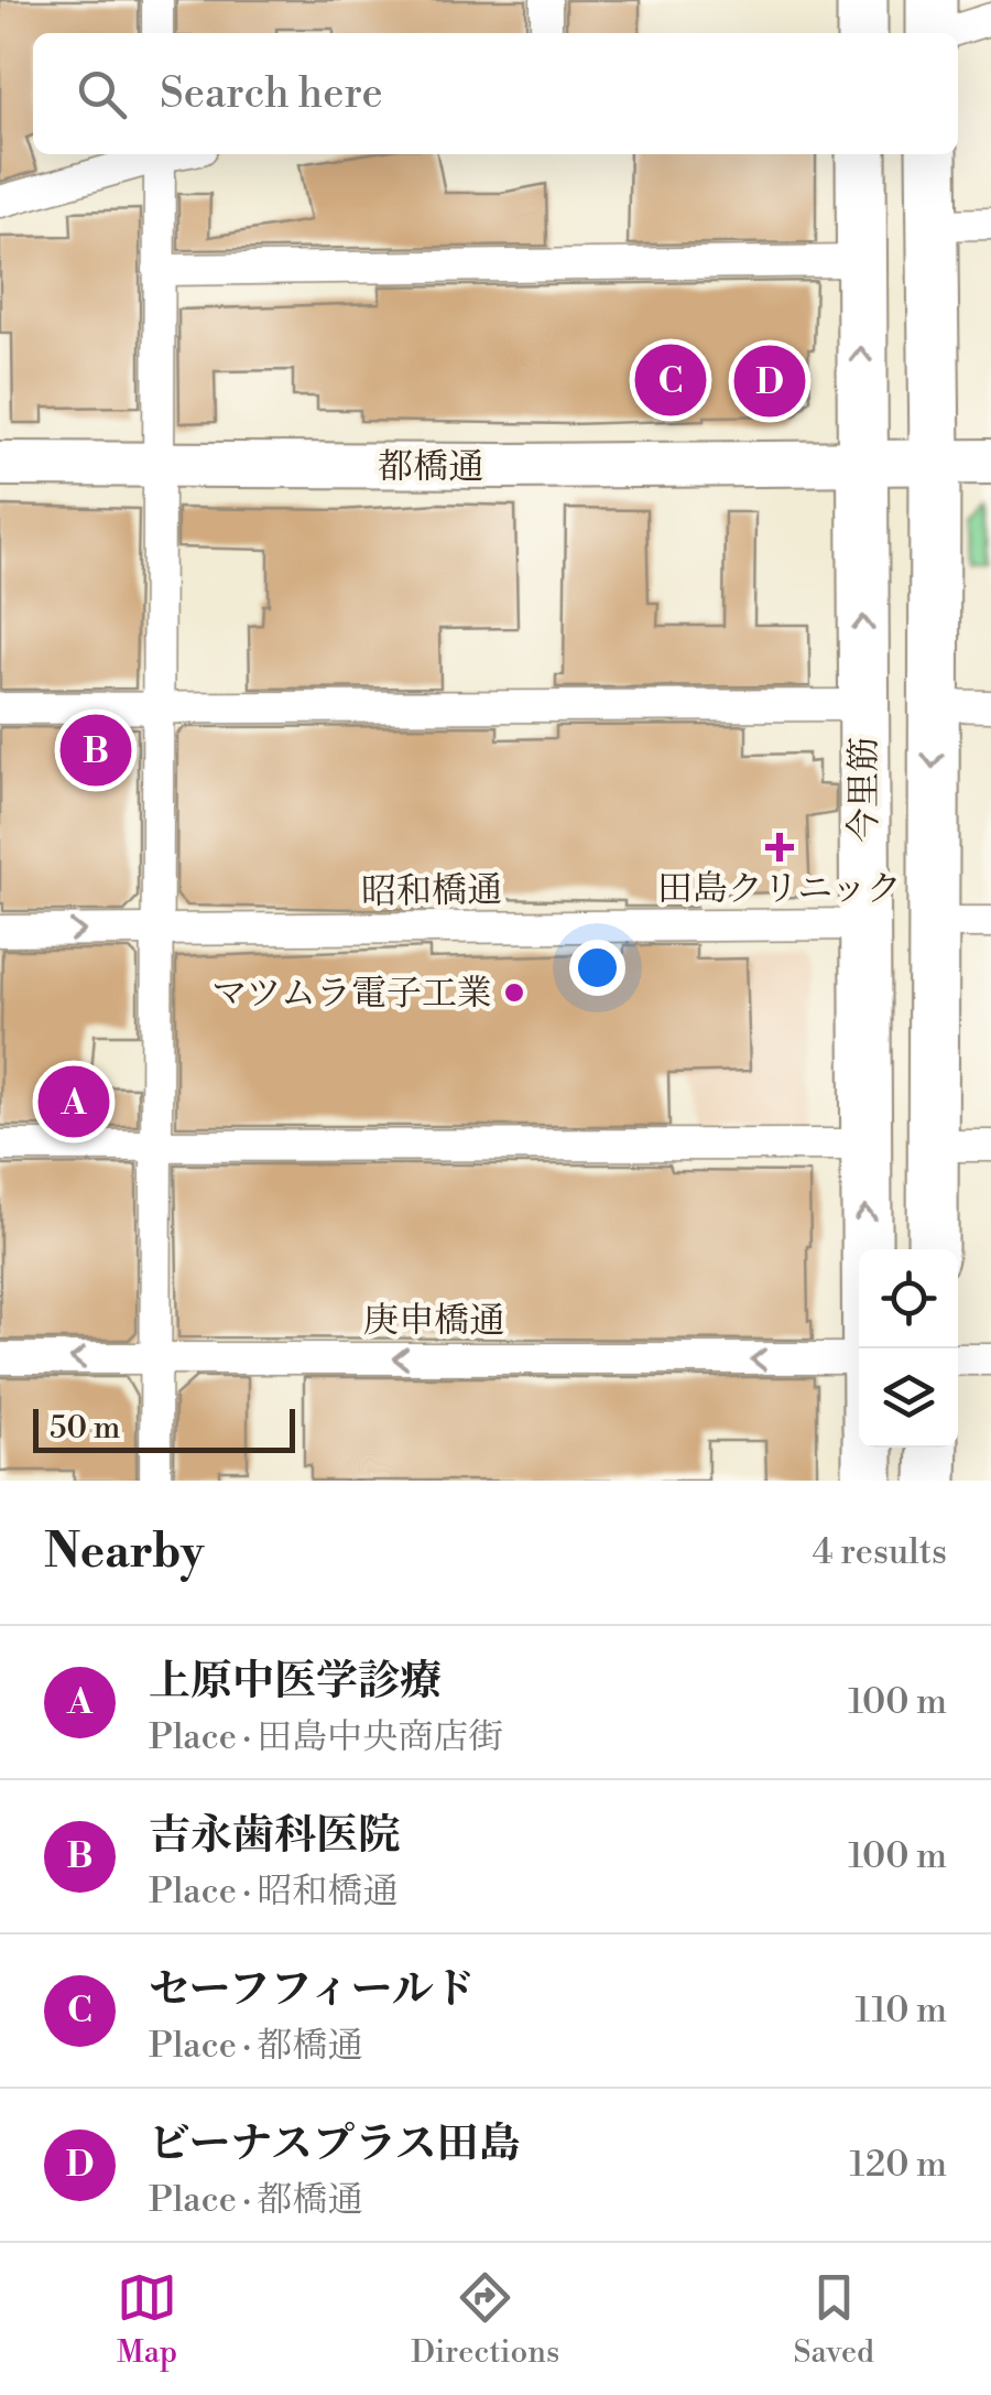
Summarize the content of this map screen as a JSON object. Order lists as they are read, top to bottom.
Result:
{
  "streets": {
    "main road": ["今里筋"],
    "street": ["都橋通", "昭和橋通", "庚申橋通"]
  },
  "crossings": [
    ["都橋通", "今里筋"],
    ["今里筋", "昭和橋通"]
  ],
  "places": {
    "health": ["田島クリニック"],
    "other": ["マツムラ電子工業"]
  },
  "scale_bar": "50 m",
  "page": {
    "search": "Search here",
    "pins": [
      "C",
      "D",
      "B",
      "A"
    ],
    "scale": "50 m",
    "heading": ["Nearby", "4 results"],
    "list": [
      {
        "mark": "A",
        "name": "上原中医学診療",
        "note": "Place · 田島中央商店街",
        "value": "100 m"
      },
      {
        "mark": "B",
        "name": "吉永歯科医院",
        "note": "Place · 昭和橋通",
        "value": "100 m"
      },
      {
        "mark": "C",
        "name": "セーフフィールド",
        "note": "Place · 都橋通",
        "value": "110 m"
      },
      {
        "mark": "D",
        "name": "ビーナスプラス田島",
        "note": "Place · 都橋通",
        "value": "120 m"
      }
    ],
    "nav": ["Map", "Directions", "Saved"]
  }
}
